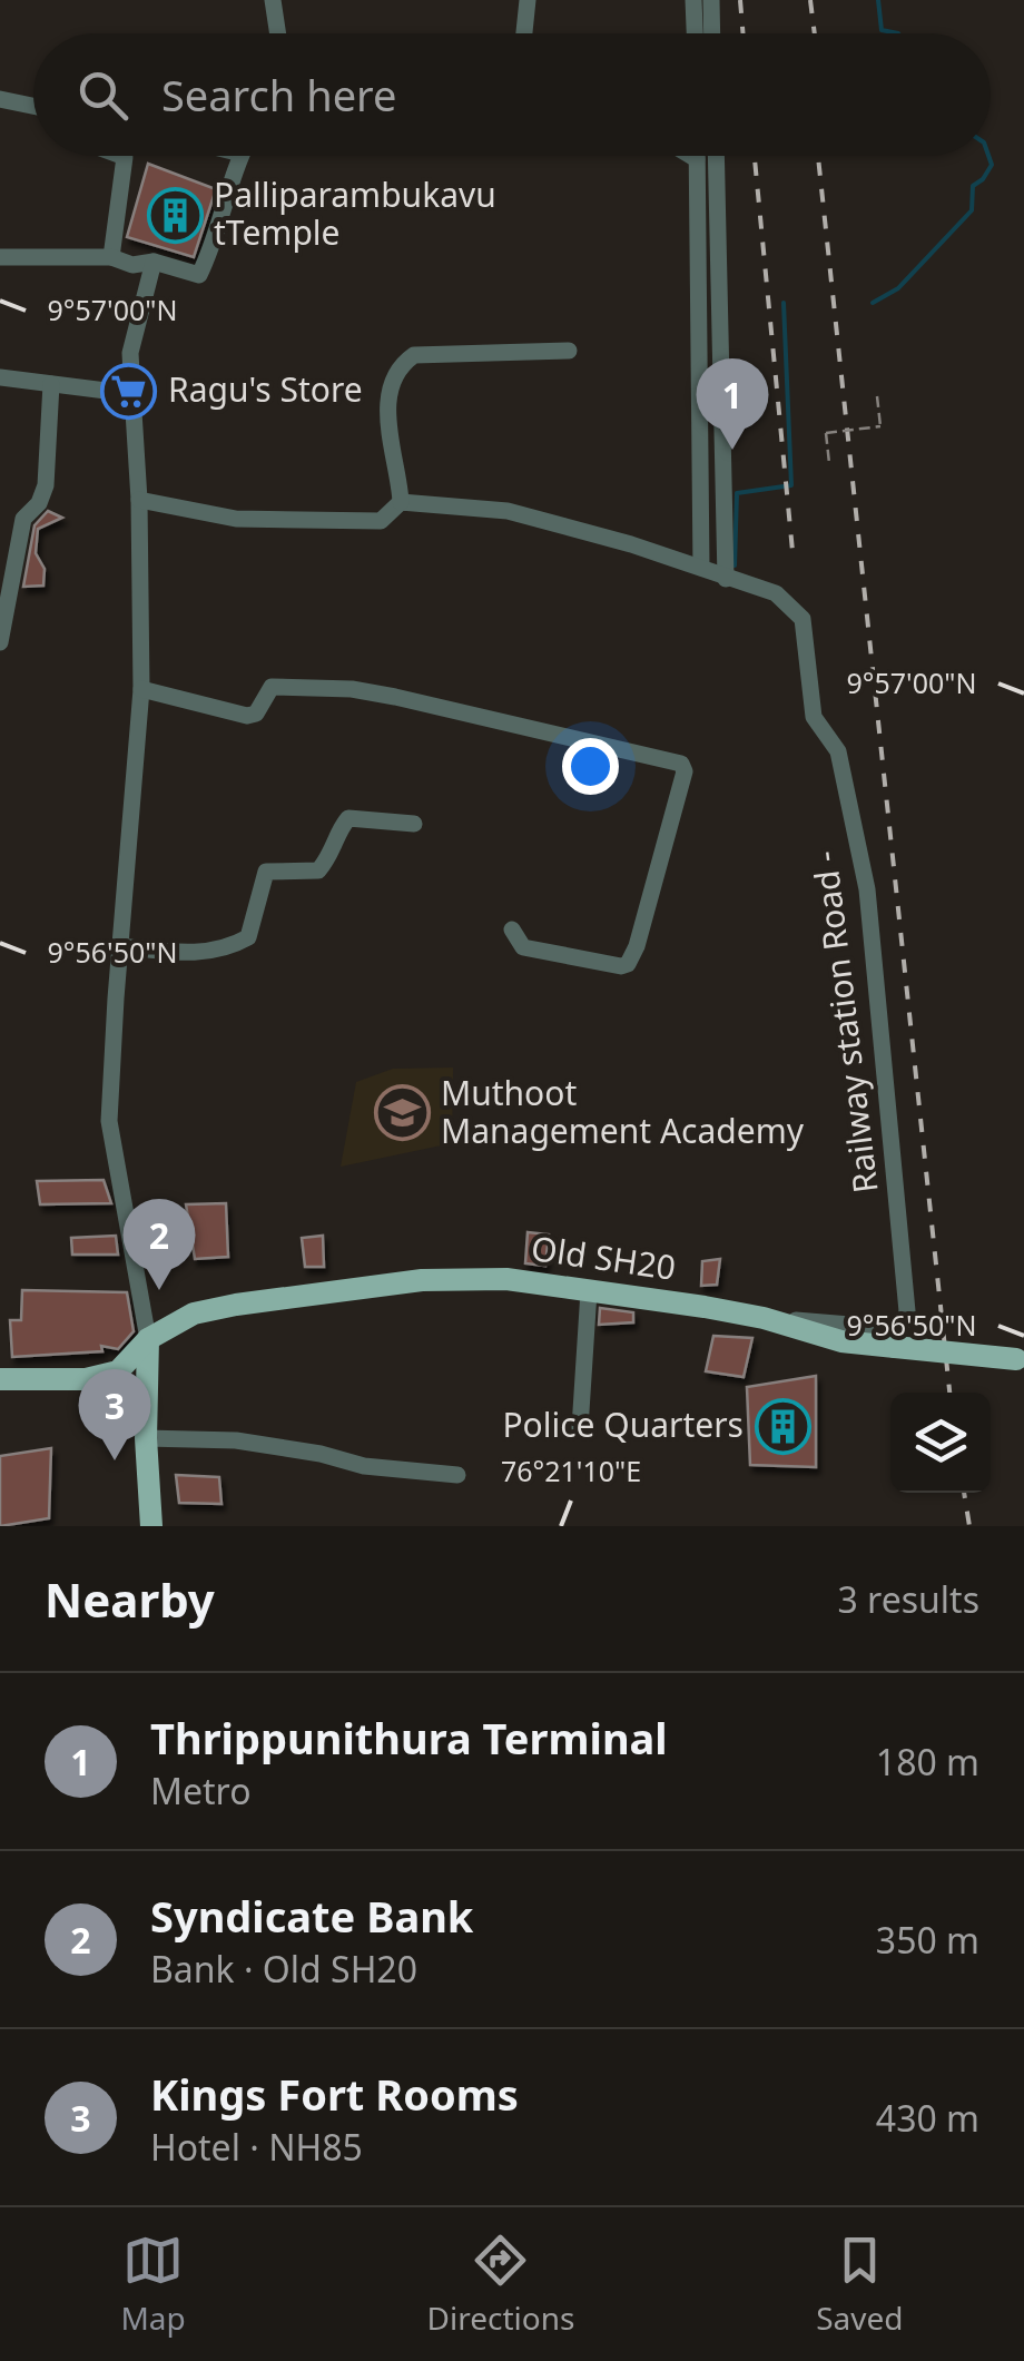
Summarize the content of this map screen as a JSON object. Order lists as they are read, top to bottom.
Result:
{
  "streets": {
    "main road": ["Old SH20"],
    "street": ["Railway station Road -"]
  },
  "crossings": [
    ["Railway station Road -", "Old SH20"]
  ],
  "places": {
    "building": ["Palliparambukavu tTemple", "Police Quarters"],
    "supermarket": ["Ragu's Store"],
    "school or university": ["Muthoot Management Academy"]
  },
  "page": {
    "search": "Search here",
    "pins": ["1", "2", "3"],
    "heading": ["Nearby", "3 results"],
    "list": [
      {
        "mark": "1",
        "name": "Thrippunithura Terminal",
        "note": "Metro",
        "value": "180 m"
      },
      {
        "mark": "2",
        "name": "Syndicate Bank",
        "note": "Bank · Old SH20",
        "value": "350 m"
      },
      {
        "mark": "3",
        "name": "Kings Fort Rooms",
        "note": "Hotel · NH85",
        "value": "430 m"
      }
    ],
    "nav": ["Map", "Directions", "Saved"]
  },
  "coordinates": ["9°57'00\"N", "9°56'50\"N", "76°21'10\"E"]
}
